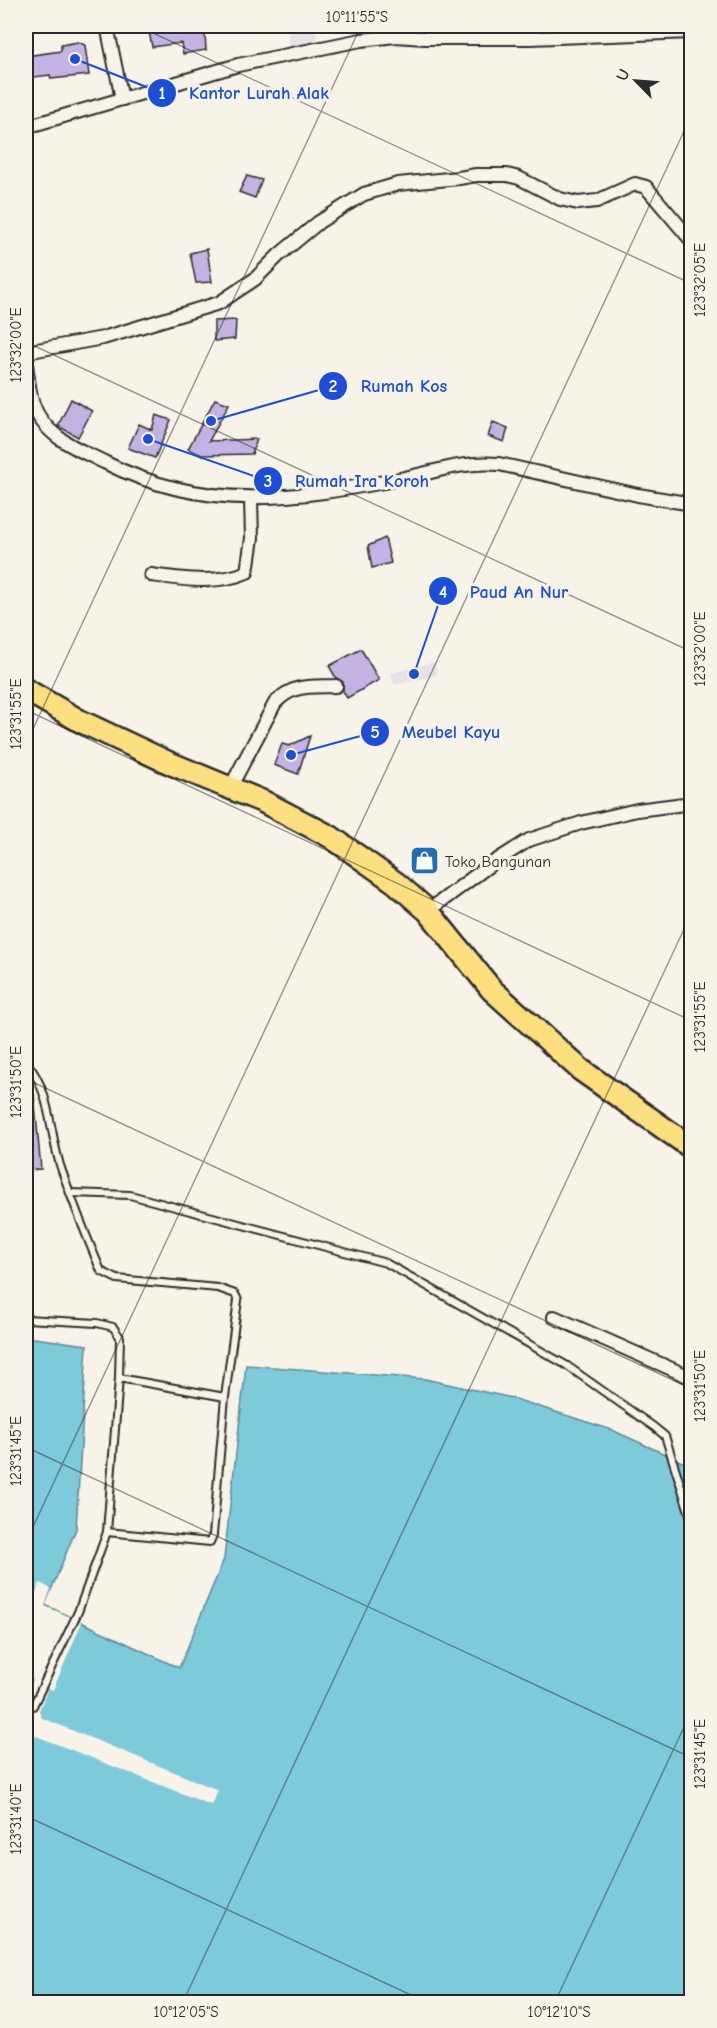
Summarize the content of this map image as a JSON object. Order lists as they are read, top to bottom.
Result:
{
  "places": {
    "other": [
      "Kantor Lurah Alak",
      "Rumah Kos",
      "Rumah Ira Koroh",
      "Paud An Nur",
      "Meubel Kayu"
    ],
    "shop": ["Toko Bangunan"]
  },
  "north": "top left",
  "coordinates": [
    "10°11'55\"S",
    "123°32'05\"E",
    "123°32'00\"E",
    "123°31'55\"E",
    "123°31'50\"E",
    "123°31'45\"E",
    "123°31'40\"E",
    "10°12'05\"S",
    "10°12'10\"S"
  ]
}
